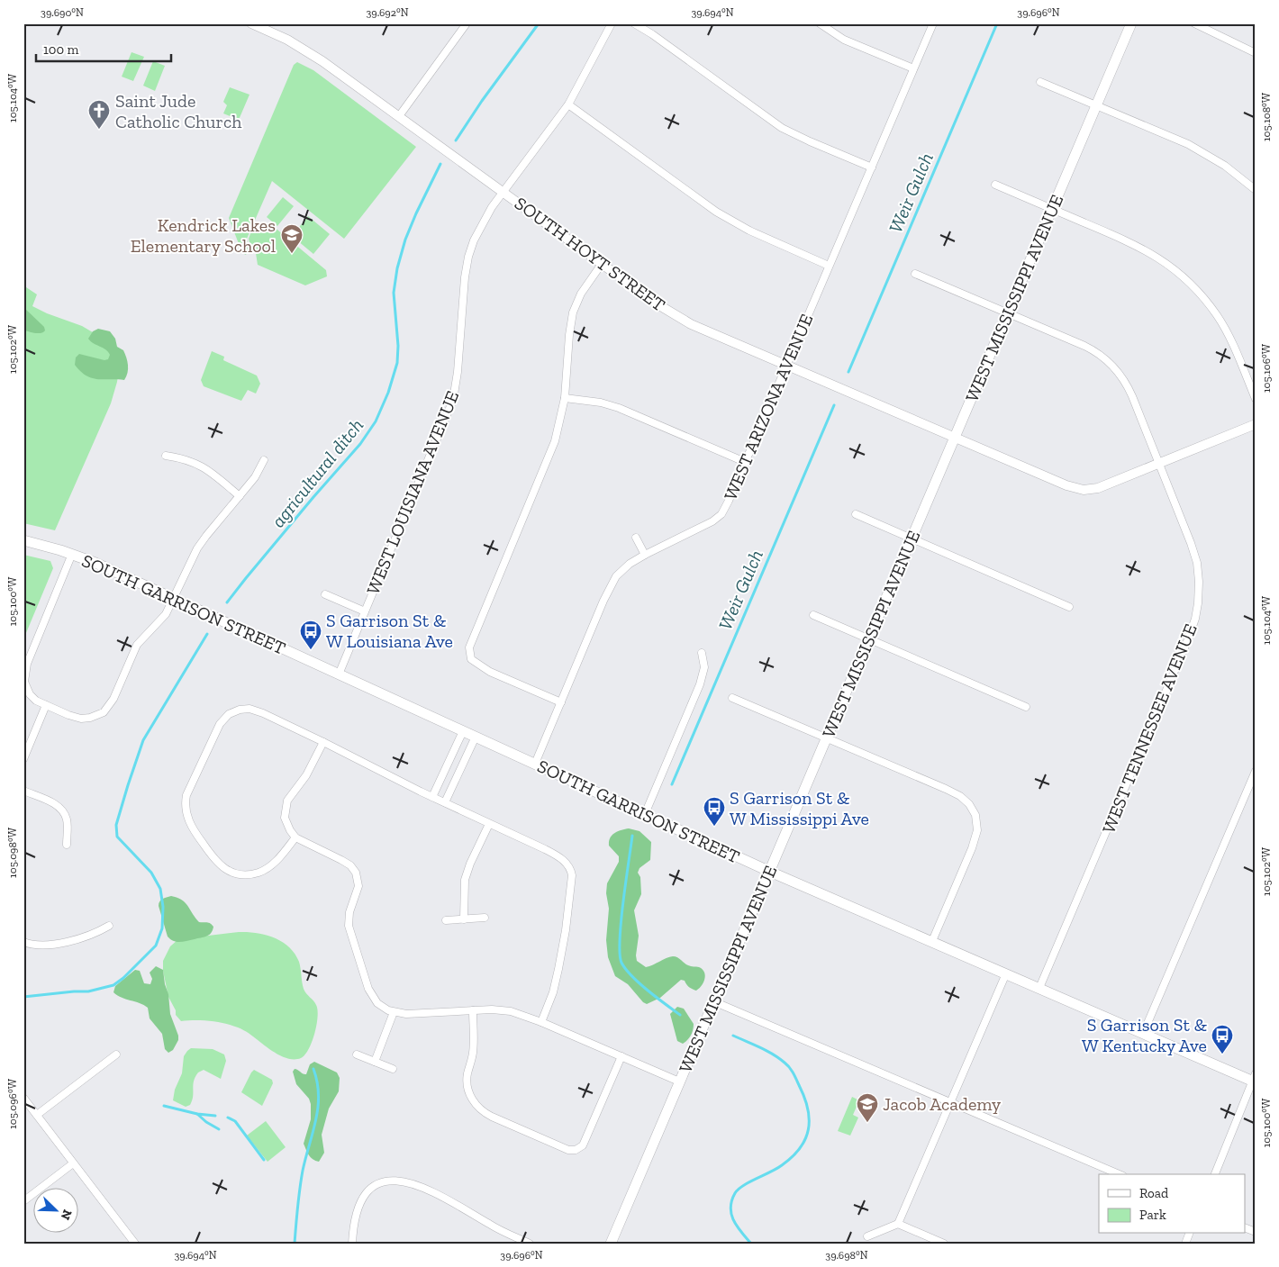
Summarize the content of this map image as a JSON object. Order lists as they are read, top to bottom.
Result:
{
  "streets": {
    "main road": ["WEST MISSISSIPPI AVENUE", "SOUTH GARRISON STREET"],
    "street": [
      "SOUTH HOYT STREET",
      "WEST ARIZONA AVENUE",
      "WEST LOUISIANA AVENUE",
      "WEST TENNESSEE AVENUE"
    ]
  },
  "crossings": [
    ["SOUTH HOYT STREET", "WEST MISSISSIPPI AVENUE"],
    ["SOUTH HOYT STREET", "WEST ARIZONA AVENUE"],
    ["SOUTH HOYT STREET", "WEST LOUISIANA AVENUE"],
    ["SOUTH HOYT STREET", "WEST TENNESSEE AVENUE"],
    ["WEST MISSISSIPPI AVENUE", "SOUTH GARRISON STREET"],
    ["WEST MISSISSIPPI AVENUE", "WEST TENNESSEE AVENUE"],
    ["WEST ARIZONA AVENUE", "SOUTH GARRISON STREET"],
    ["WEST LOUISIANA AVENUE", "SOUTH GARRISON STREET"],
    ["SOUTH GARRISON STREET", "WEST TENNESSEE AVENUE"]
  ],
  "water": ["Weir Gulch", "agricultural ditch"],
  "places": {
    "church": ["Saint Jude Catholic Church"],
    "school or university": ["Kendrick Lakes Elementary School", "Jacob Academy"],
    "bus stop": ["S Garrison St & W Louisiana Ave", "S Garrison St & W Mississippi Ave", "S Garrison St & W Kentucky Ave"]
  },
  "legend": ["Road", "Park"],
  "scale_bar": "100 m",
  "north": "bottom right",
  "coordinates": [
    "39.690°N",
    "39.692°N",
    "39.694°N",
    "39.696°N",
    "105.104°W",
    "105.108°W",
    "105.102°W",
    "105.106°W",
    "105.100°W",
    "105.098°W",
    "105.096°W",
    "39.698°N"
  ]
}
